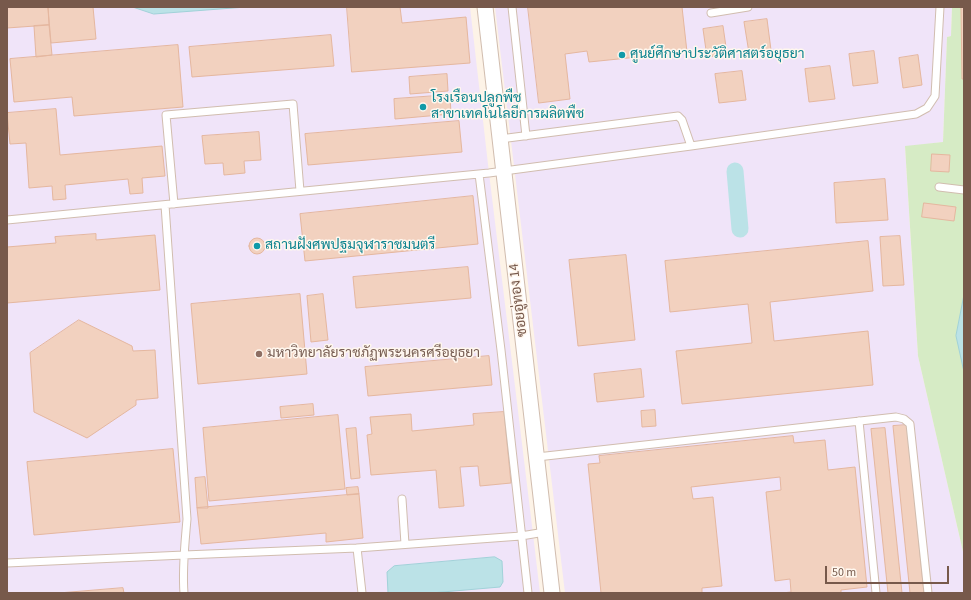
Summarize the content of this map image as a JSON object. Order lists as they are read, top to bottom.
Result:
{
  "streets": {
    "street": ["ซอยอู่ทอง 14"]
  },
  "places": [
    "ศูนย์ศึกษาประวัติศาสตร์อยุธยา",
    "โรงเรือนปลูกพืช สาขาเทคโนโลยีการผลิตพืช",
    "สถานฝังศพปฐมจุฬาราชมนตรี",
    "มหาวิทยาลัยราชภัฏพระนครศรีอยุธยา"
  ],
  "scale_bar": "50 m"
}
